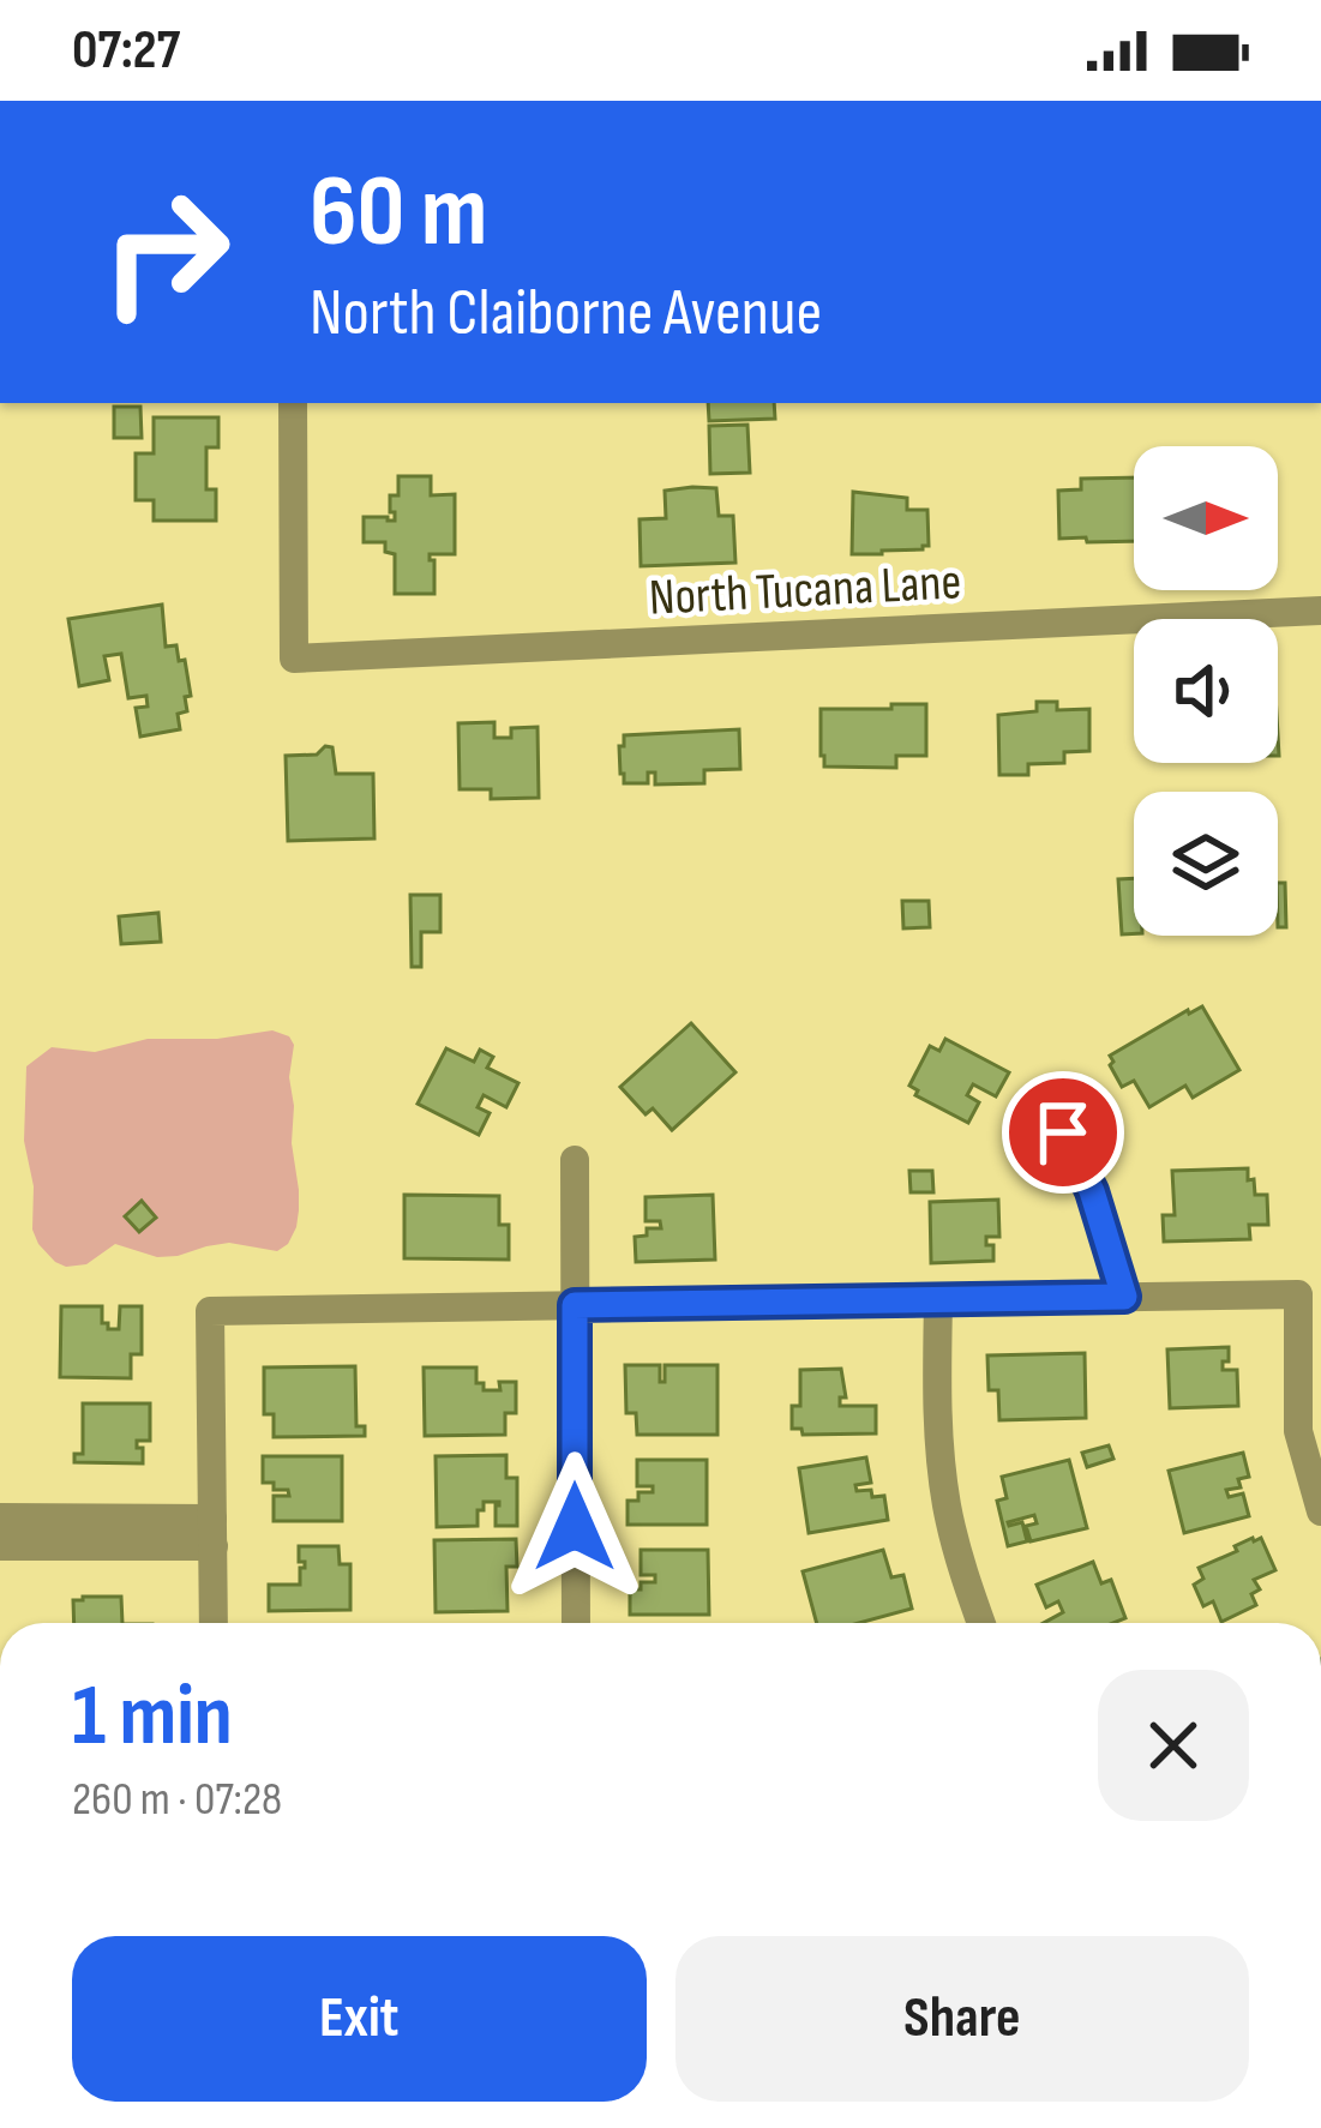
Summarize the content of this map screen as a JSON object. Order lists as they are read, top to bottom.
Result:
{
  "streets": {
    "street": ["North Tucana Lane"]
  },
  "north": "right",
  "page": {
    "status": "07:27",
    "turn": ["60 m", "North Claiborne Avenue"],
    "heading": ["1 min", "260 m · 07:28"],
    "buttons": ["Exit", "Share"]
  }
}
